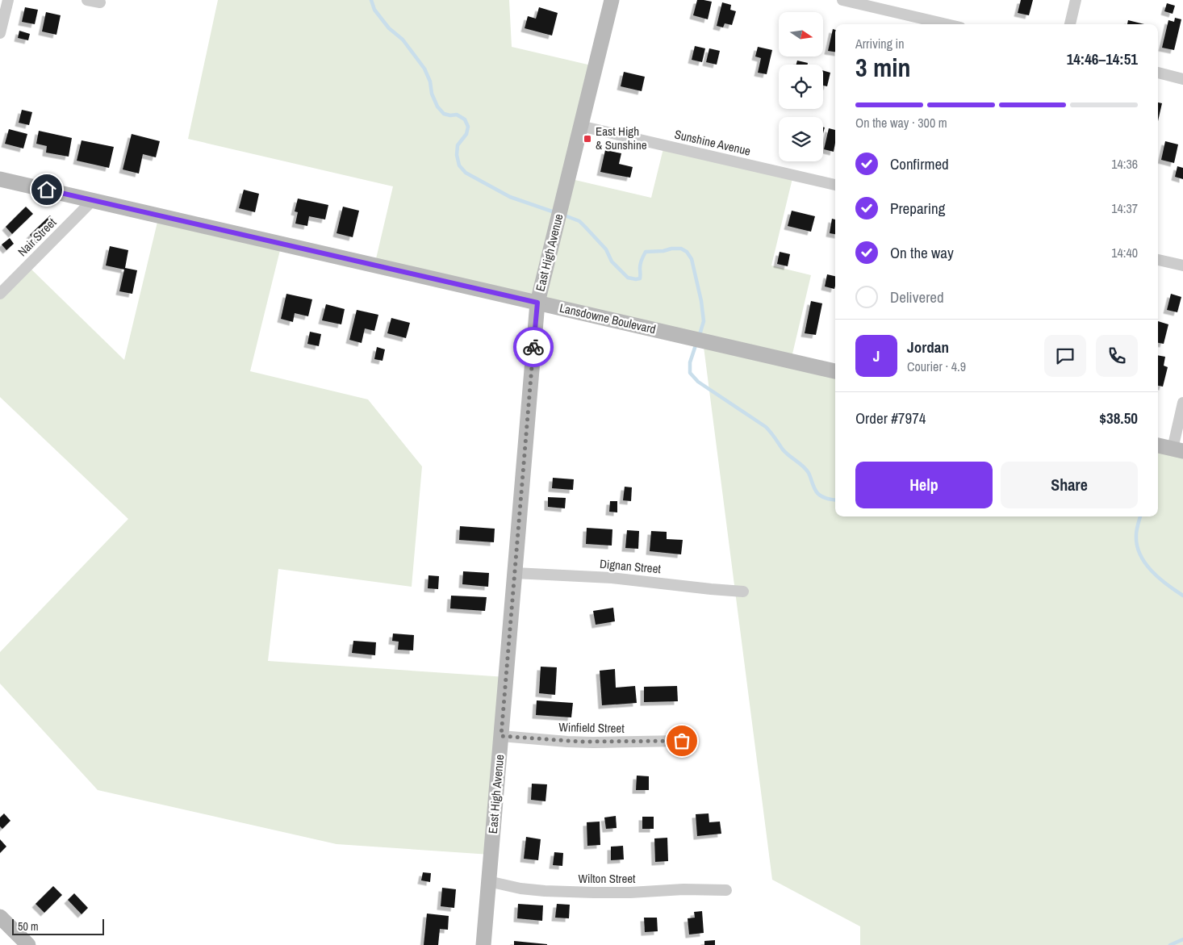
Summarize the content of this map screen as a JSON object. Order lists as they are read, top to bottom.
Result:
{
  "streets": {
    "street": [
      "Sunshine Avenue",
      "Nair Street",
      "East High Avenue",
      "Lansdowne Boulevard",
      "Dignan Street",
      "Winfield Street",
      "Wilton Street"
    ]
  },
  "crossings": [
    ["Sunshine Avenue", "East High Avenue"],
    ["Nair Street", "Lansdowne Boulevard"],
    ["East High Avenue", "Lansdowne Boulevard"],
    ["East High Avenue", "Dignan Street"],
    ["East High Avenue", "Winfield Street"],
    ["East High Avenue", "Wilton Street"]
  ],
  "places": {
    "transit": ["East High & Sunshine"]
  },
  "scale_bar": "50 m",
  "north": "right",
  "page": {
    "heading": ["3 min", "Arriving in", "14:46–14:51"],
    "panel": [
      "Jordan",
      "Courier · 4.9",
      "Order #7974",
      "$38.50"
    ],
    "bar": "On the way · 300 m",
    "list": [
      ["Confirmed", "14:36"],
      ["Preparing", "14:37"],
      ["On the way", "14:40"],
      "Delivered"
    ],
    "round": "J",
    "buttons": ["Help", "Share"],
    "scale": "50 m"
  }
}
